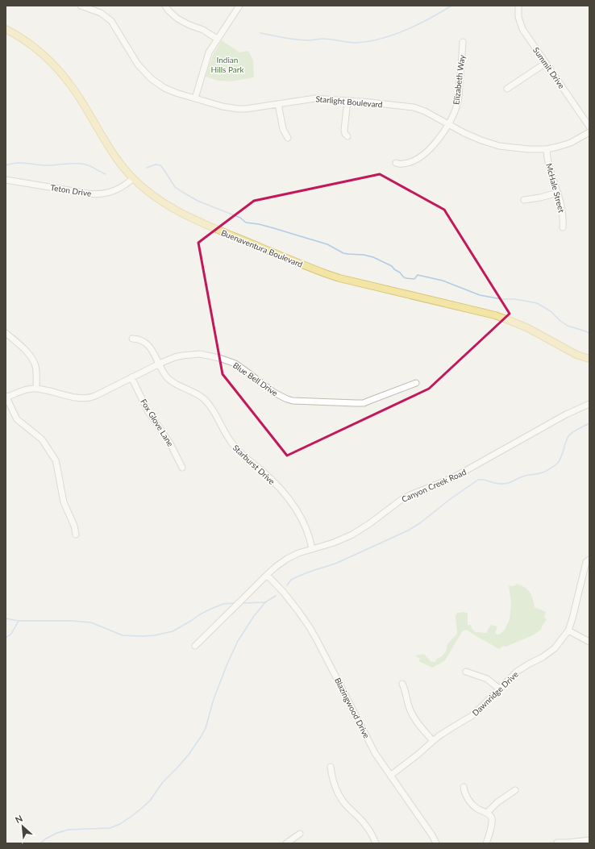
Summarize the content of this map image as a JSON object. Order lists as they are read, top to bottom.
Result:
{
  "streets": {
    "main road": ["Buenaventura Boulevard"],
    "street": [
      "Summit Drive",
      "Elizabeth Way",
      "Starlight Boulevard",
      "McHale Street",
      "Teton Drive",
      "Blue Bell Drive",
      "Fox Glove Lane",
      "Starburst Drive",
      "Canyon Creek Road",
      "Dawnridge Drive",
      "Blazingwood Drive"
    ]
  },
  "crossings": [
    ["Elizabeth Way", "Starlight Boulevard"],
    ["Starlight Boulevard", "McHale Street"],
    ["Teton Drive", "Buenaventura Boulevard"],
    ["Blue Bell Drive", "Fox Glove Lane"],
    ["Blue Bell Drive", "Starburst Drive"],
    ["Starburst Drive", "Canyon Creek Road"],
    ["Canyon Creek Road", "Blazingwood Drive"],
    ["Dawnridge Drive", "Blazingwood Drive"]
  ],
  "parks": ["Indian Hills Park"],
  "north": "top left"
}
